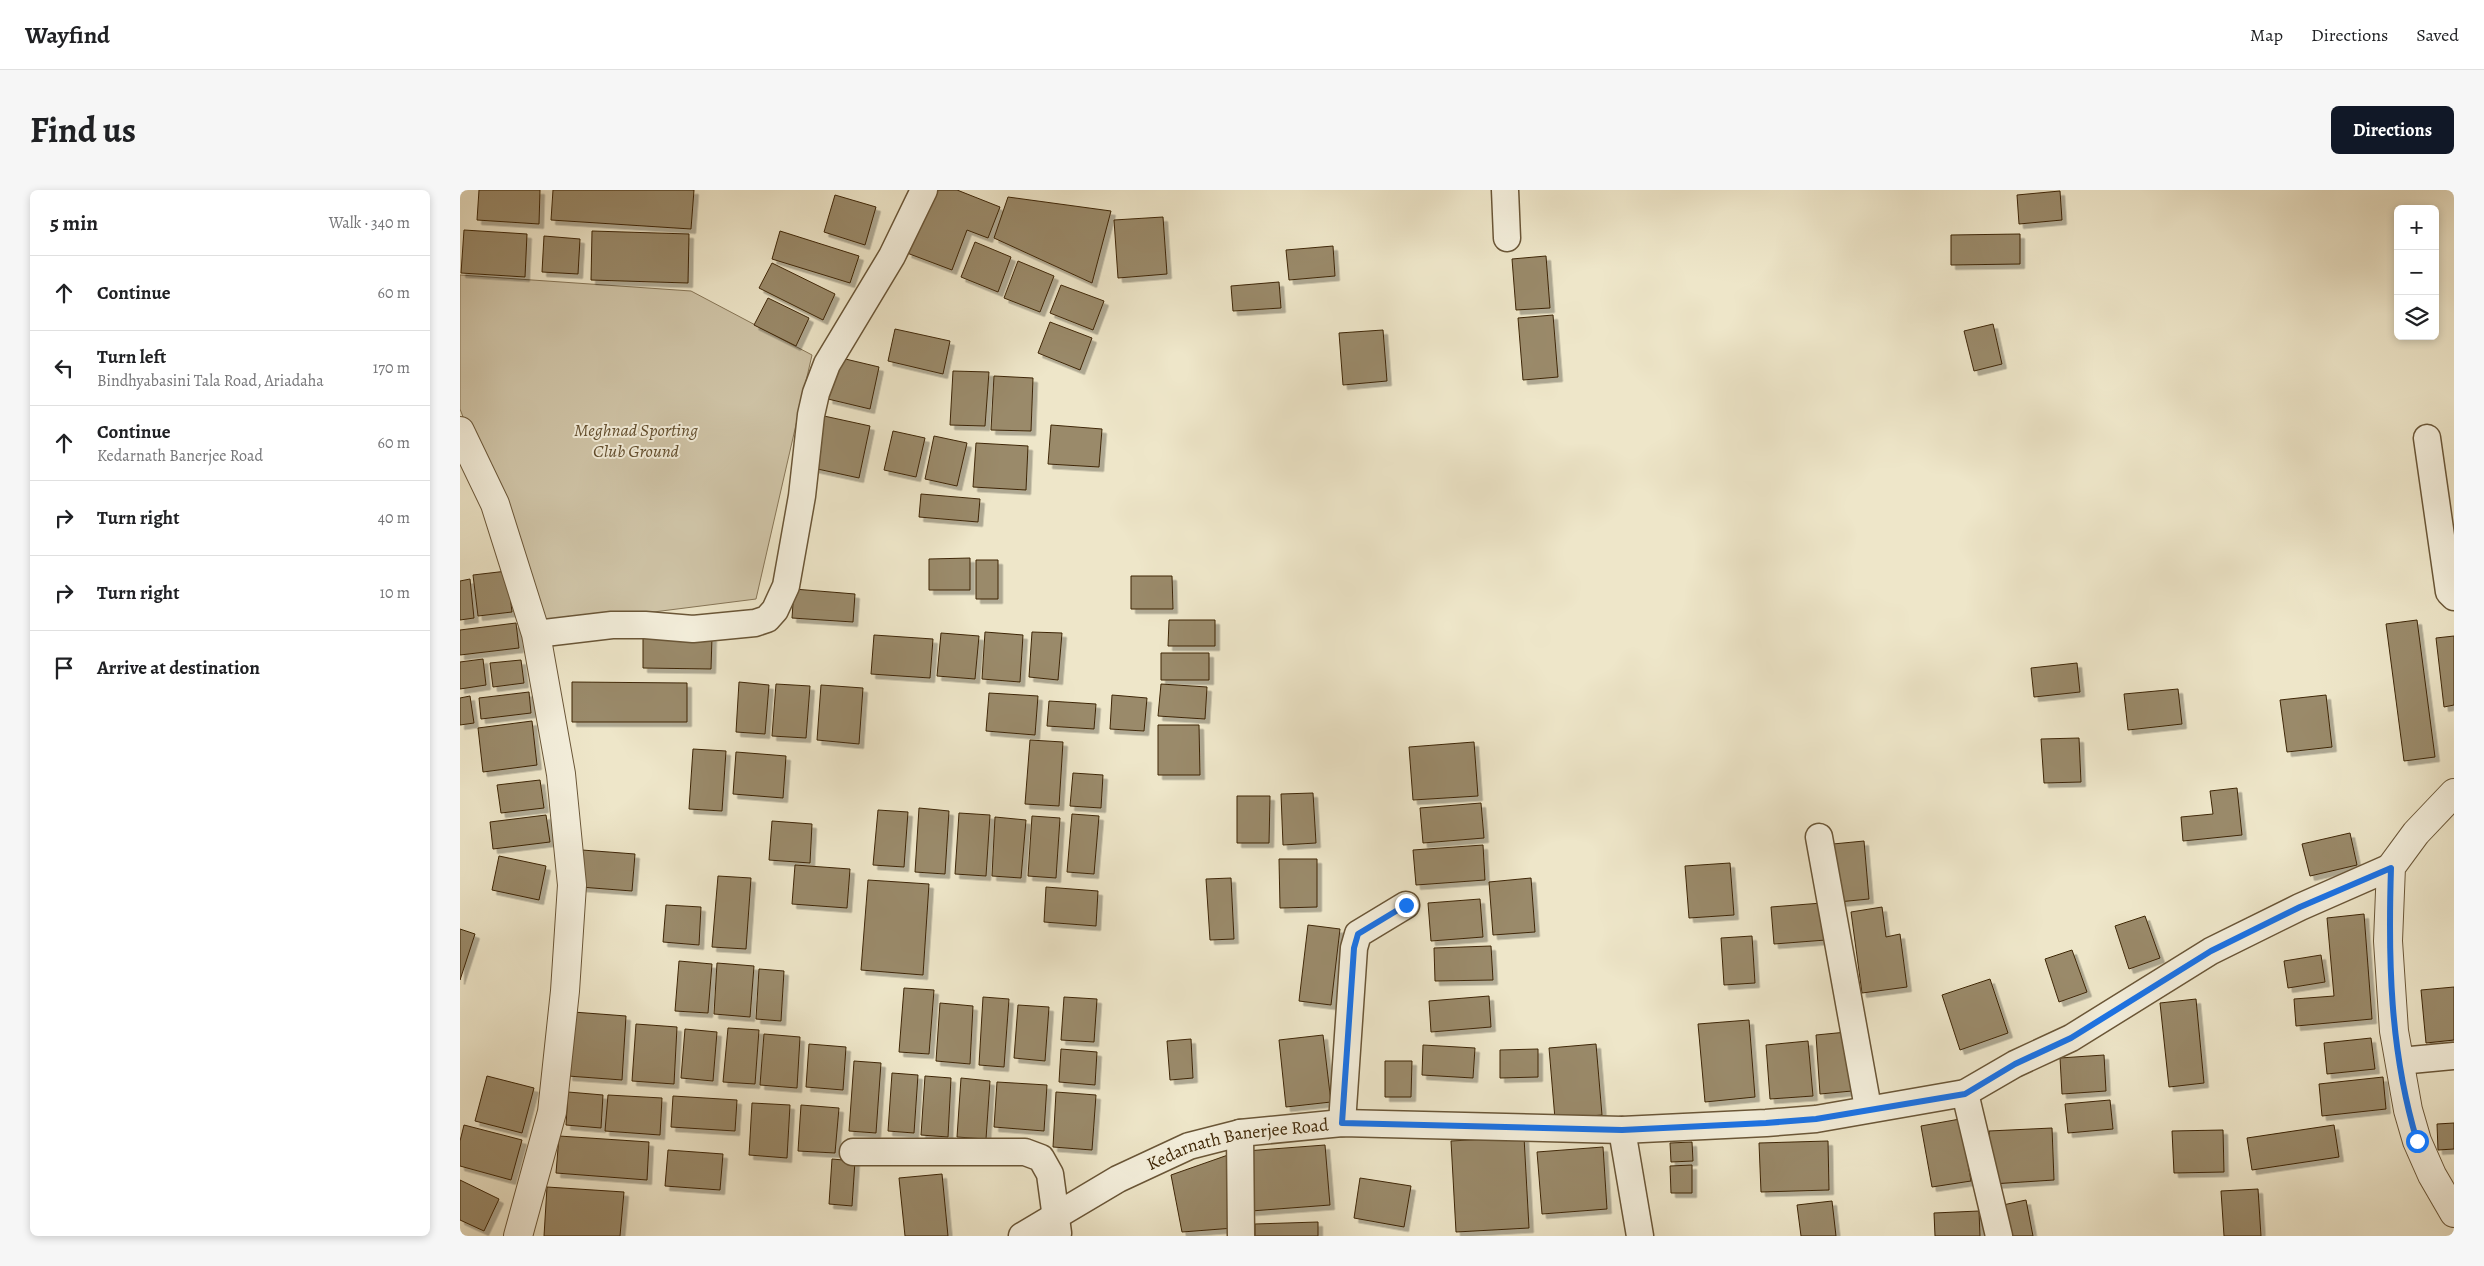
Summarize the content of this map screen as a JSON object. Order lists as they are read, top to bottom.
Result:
{
  "streets": {
    "street": ["Kedarnath Banerjee Road"]
  },
  "parks": ["Meghnad Sporting Club Ground"],
  "page": {
    "header": "Wayfind",
    "nav": ["Map", "Directions", "Saved"],
    "title": "Find us",
    "buttons": "Directions",
    "heading": ["5 min", "Walk · 340 m"],
    "map_buttons": ["+", "−"],
    "list": [
      ["Continue", "60 m"],
      ["Turn left", "Bindhyabasini Tala Road, Ariadaha", "170 m"],
      ["Continue", "Kedarnath Banerjee Road", "60 m"],
      ["Turn right", "40 m"],
      ["Turn right", "10 m"],
      "Arrive at destination"
    ]
  }
}
